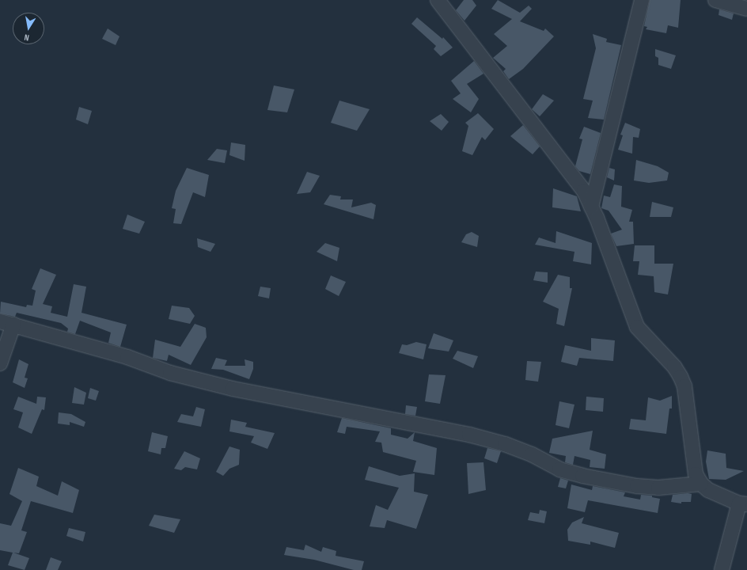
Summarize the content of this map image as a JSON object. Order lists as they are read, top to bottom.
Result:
{
  "north": "bottom"
}
